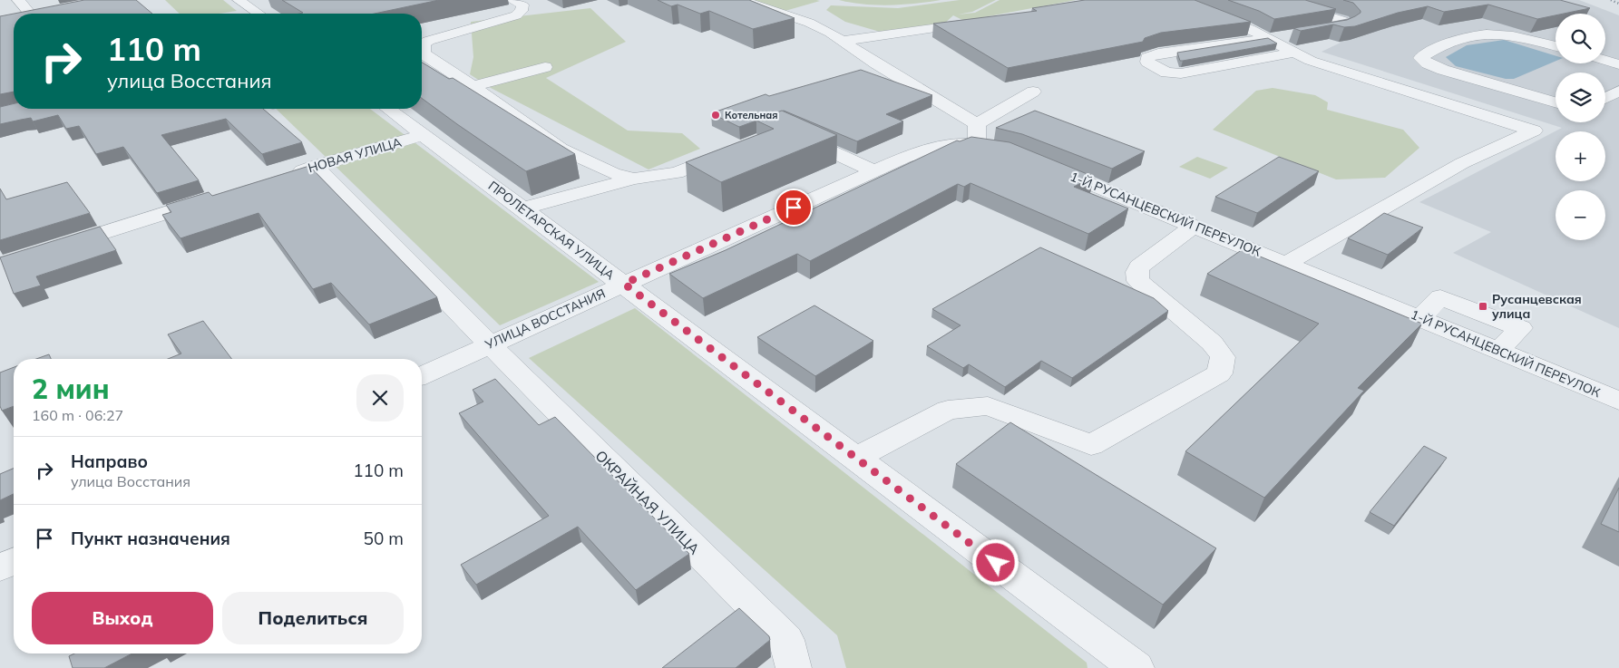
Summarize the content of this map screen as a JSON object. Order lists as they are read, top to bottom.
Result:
{
  "streets": {
    "street": [
      "НОВАЯ УЛИЦА",
      "1-Й РУСАНЦЕВСКИЙ ПЕРЕУЛОК",
      "ПРОЛЕТАРСКАЯ УЛИЦА",
      "УЛИЦА ВОССТАНИЯ",
      "ОКРАЙНАЯ УЛИЦА"
    ]
  },
  "crossings": [
    ["НОВАЯ УЛИЦА", "ПРОЛЕТАРСКАЯ УЛИЦА"],
    ["НОВАЯ УЛИЦА", "ОКРАЙНАЯ УЛИЦА"],
    ["ПРОЛЕТАРСКАЯ УЛИЦА", "УЛИЦА ВОССТАНИЯ"],
    ["УЛИЦА ВОССТАНИЯ", "ОКРАЙНАЯ УЛИЦА"]
  ],
  "places": {
    "other": ["Котельная"],
    "transit": ["Русанцевская улица"]
  },
  "page": {
    "map_buttons": ["+", "−"],
    "turn": ["110 m", "улица Восстания"],
    "heading": ["2 мин", "160 m · 06:27"],
    "list": [
      {
        "name": "Направо",
        "note": "улица Восстания",
        "value": "110 m"
      },
      {
        "name": "Пункт назначения",
        "value": "50 m"
      }
    ],
    "buttons": ["Выход", "Поделиться"]
  }
}
